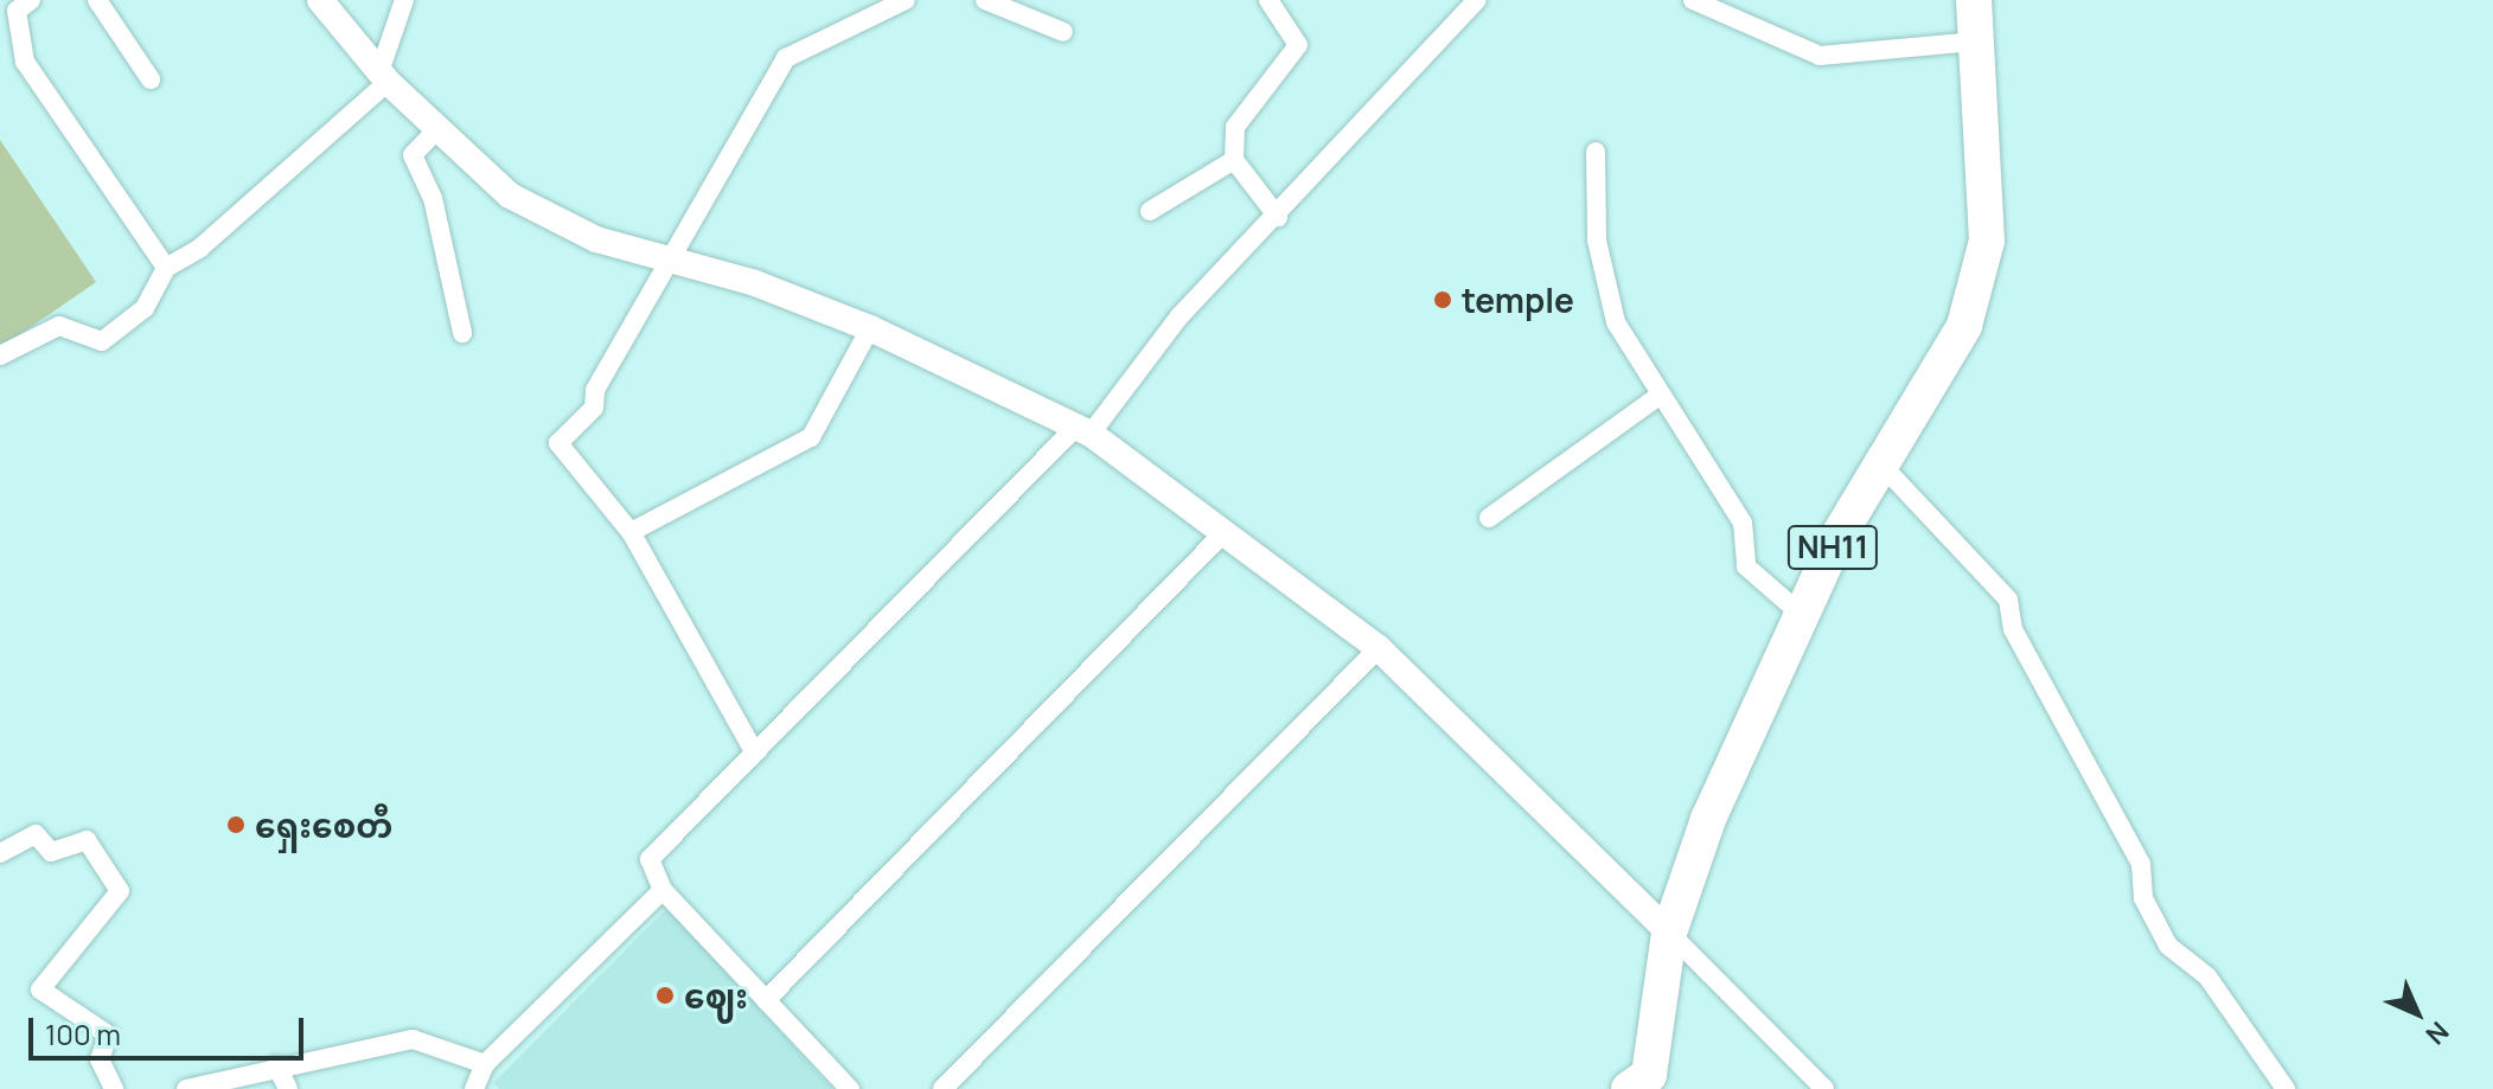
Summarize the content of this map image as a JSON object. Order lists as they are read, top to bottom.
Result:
{
  "streets": {
    "highway": ["NH11"]
  },
  "places": ["temple", "ရှေးစေတီ", "ဈေး"],
  "scale_bar": "100 m",
  "north": "bottom right"
}
